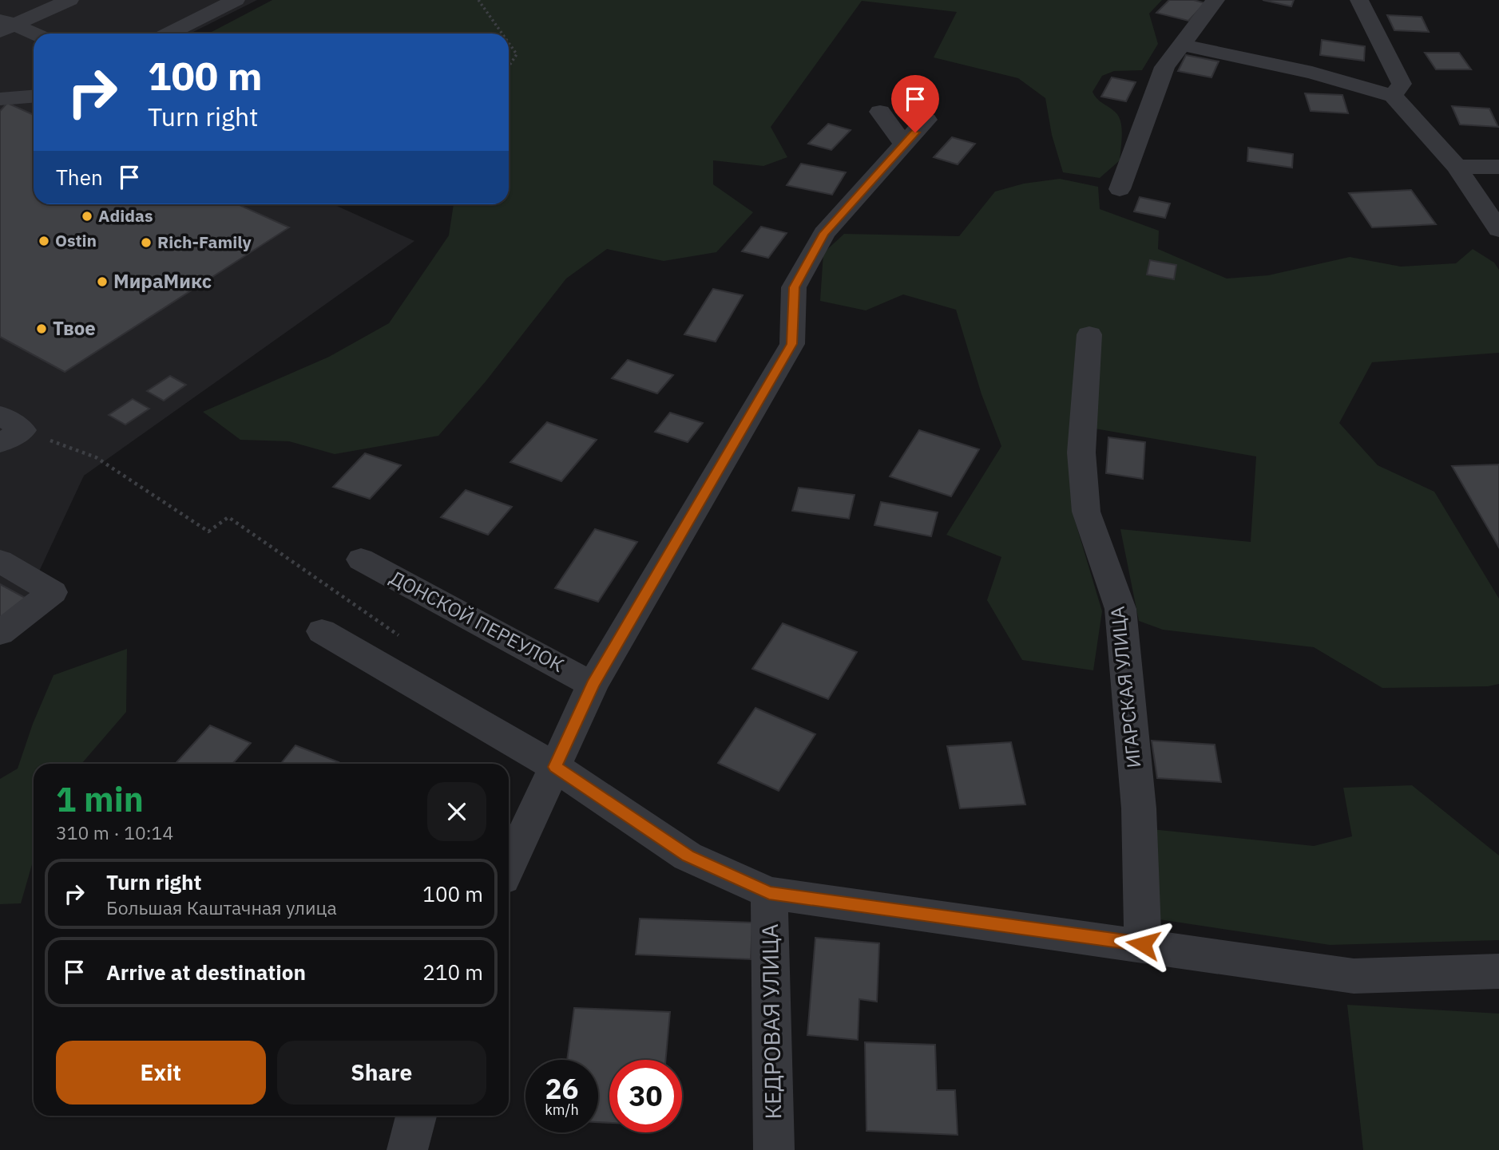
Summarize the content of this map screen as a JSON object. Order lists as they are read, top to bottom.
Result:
{
  "streets": {
    "street": ["ДОНСКОЙ ПЕРЕУЛОК", "ИГАРСКАЯ УЛИЦА", "КЕДРОВАЯ УЛИЦА"]
  },
  "places": [
    "Adidas",
    "Ostin",
    "Rich-Family",
    "МираМикс",
    "Твое"
  ],
  "page": {
    "turn": ["100 m", "Turn right"],
    "then": "Then",
    "heading": ["1 min", "310 m · 10:14"],
    "list": [
      {
        "name": "Turn right",
        "note": "Большая Каштачная улица",
        "value": "100 m"
      },
      {
        "name": "Arrive at destination",
        "value": "210 m"
      }
    ],
    "buttons": ["Exit", "Share"],
    "speed": "26 km/h",
    "limit": "30"
  }
}
